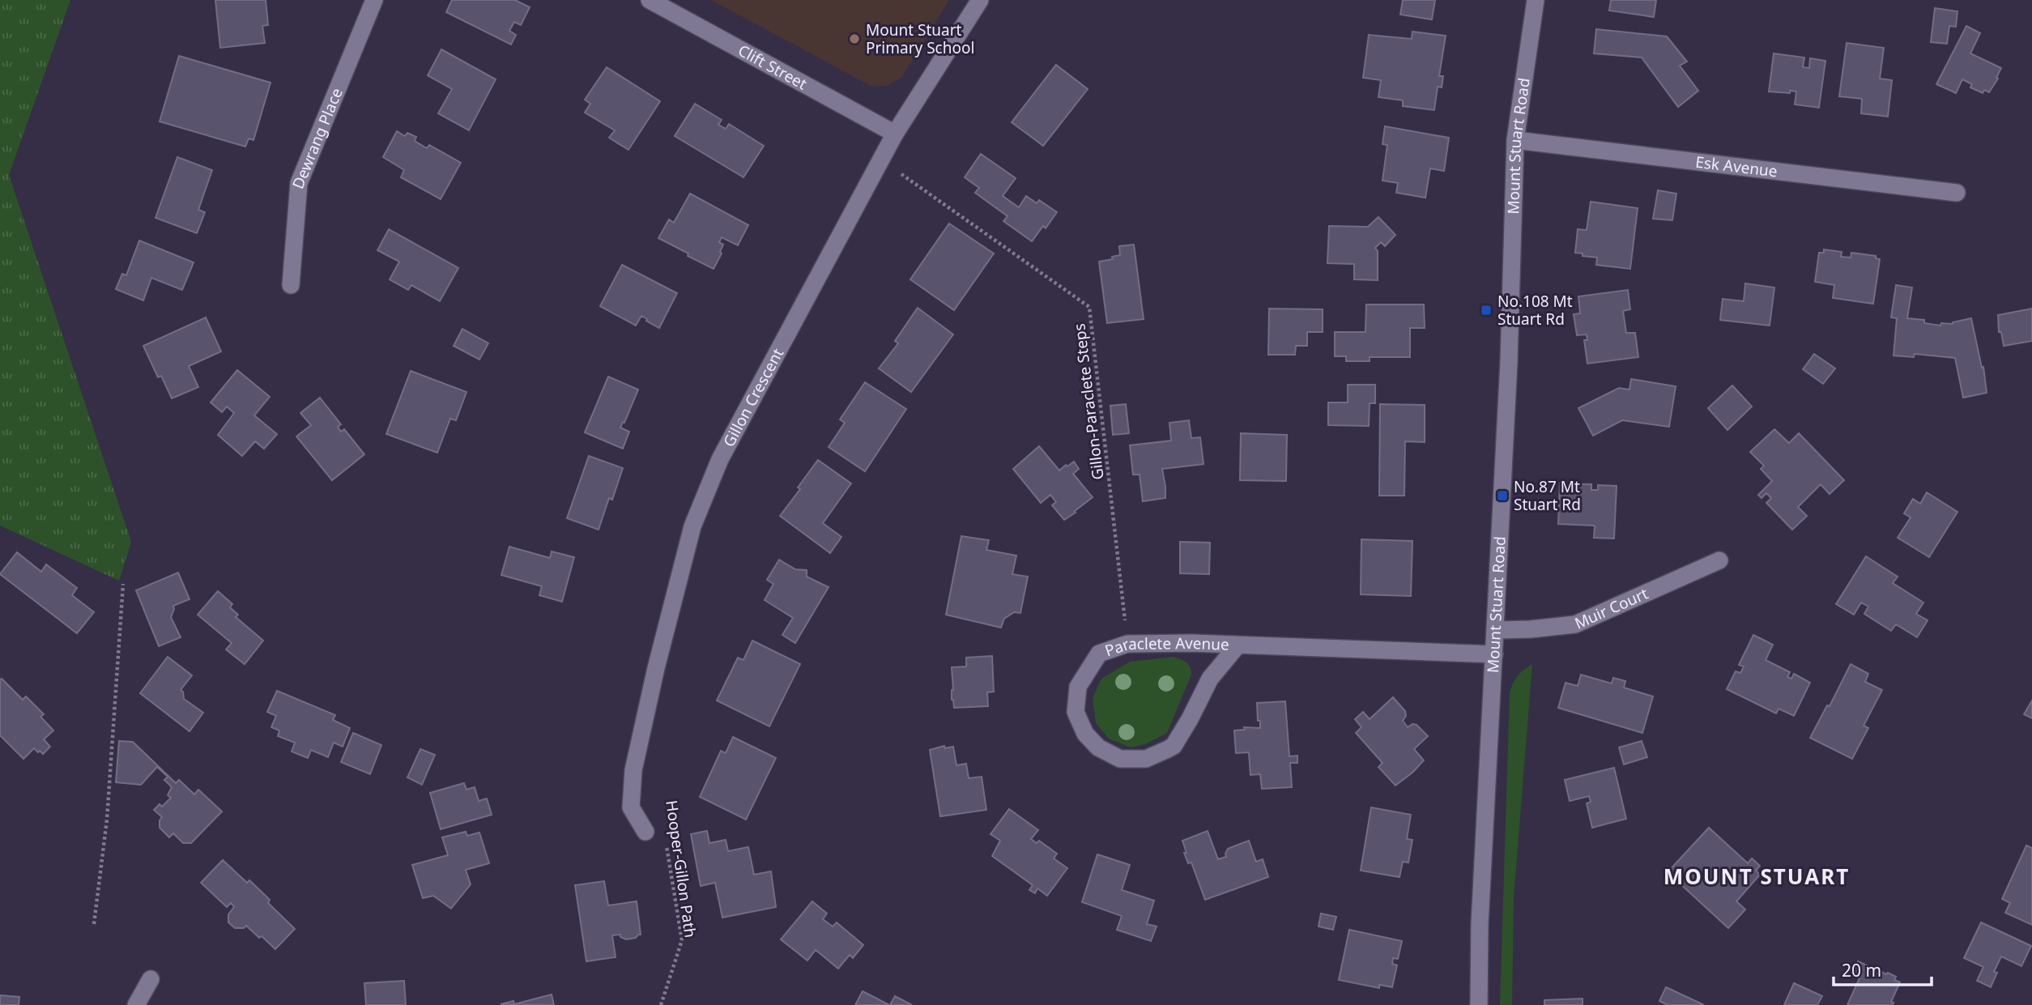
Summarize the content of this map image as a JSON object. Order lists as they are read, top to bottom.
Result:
{
  "streets": {
    "street": [
      "Clift Street",
      "Dewrang Place",
      "Mount Stuart Road",
      "Esk Avenue",
      "Gillon Crescent",
      "Muir Court",
      "Paraclete Avenue"
    ],
    "path": ["Gillon-Paraclete Steps", "Hooper-Gillon Path"]
  },
  "crossings": [
    ["Clift Street", "Gillon Crescent"],
    ["Mount Stuart Road", "Esk Avenue"],
    ["Mount Stuart Road", "Muir Court"],
    ["Mount Stuart Road", "Paraclete Avenue"],
    ["Gillon Crescent", "Gillon-Paraclete Steps"],
    ["Gillon-Paraclete Steps", "Paraclete Avenue"]
  ],
  "districts": ["MOUNT STUART"],
  "places": {
    "other": ["Mount Stuart Primary School"],
    "transit": ["No.108 Mt Stuart Rd", "No.87 Mt Stuart Rd"]
  },
  "scale_bar": "20 m"
}
